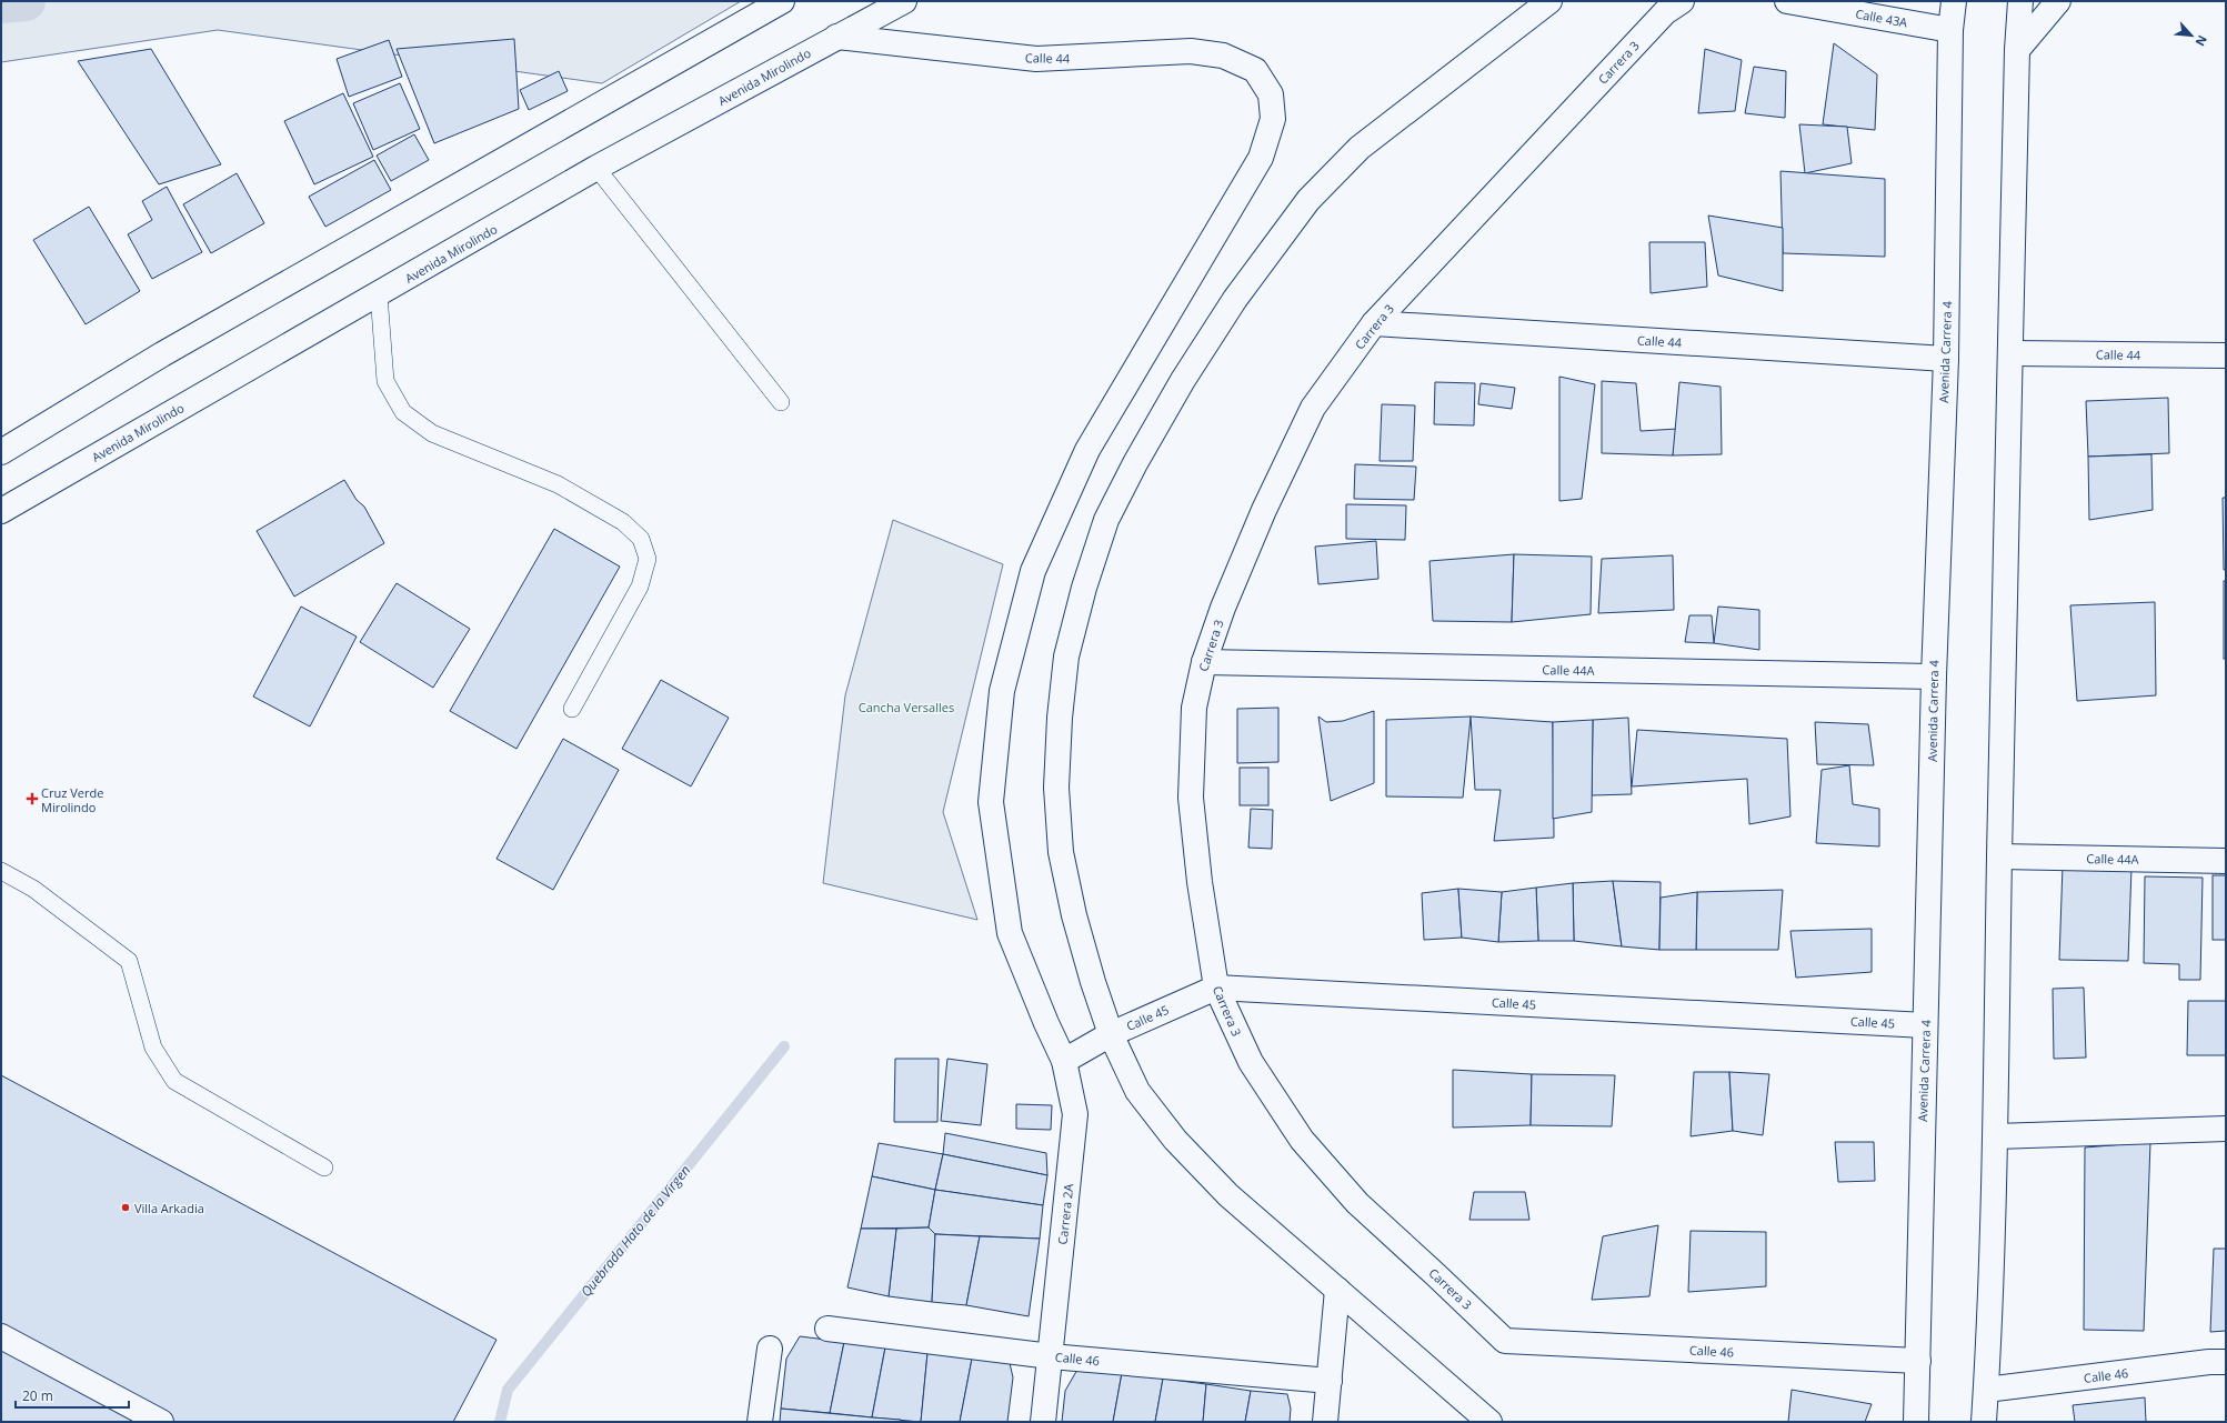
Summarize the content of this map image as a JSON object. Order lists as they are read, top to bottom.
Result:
{
  "streets": {
    "street": [
      "Calle 43A",
      "Calle 44",
      "Carrera 3",
      "Avenida Mirolindo",
      "Avenida Carrera 4",
      "Calle 44A",
      "Calle 45",
      "Carrera 2A",
      "Calle 46"
    ]
  },
  "crossings": [
    ["Calle 43A", "Avenida Carrera 4"],
    ["Calle 44", "Carrera 3"],
    ["Calle 44", "Avenida Mirolindo"],
    ["Calle 44", "Avenida Carrera 4"],
    ["Calle 44", "Carrera 2A"],
    ["Carrera 3", "Calle 44A"],
    ["Carrera 3", "Calle 45"],
    ["Carrera 3", "Calle 46"],
    ["Avenida Carrera 4", "Calle 44A"],
    ["Avenida Carrera 4", "Calle 45"],
    ["Avenida Carrera 4", "Calle 46"],
    ["Carrera 2A", "Calle 46"]
  ],
  "water": ["Quebrada Hato de la Virgen"],
  "parks": ["Cancha Versalles"],
  "places": {
    "health": ["Cruz Verde Mirolindo"],
    "other": ["Villa Arkadia"]
  },
  "scale_bar": "20 m",
  "north": "bottom right"
}
